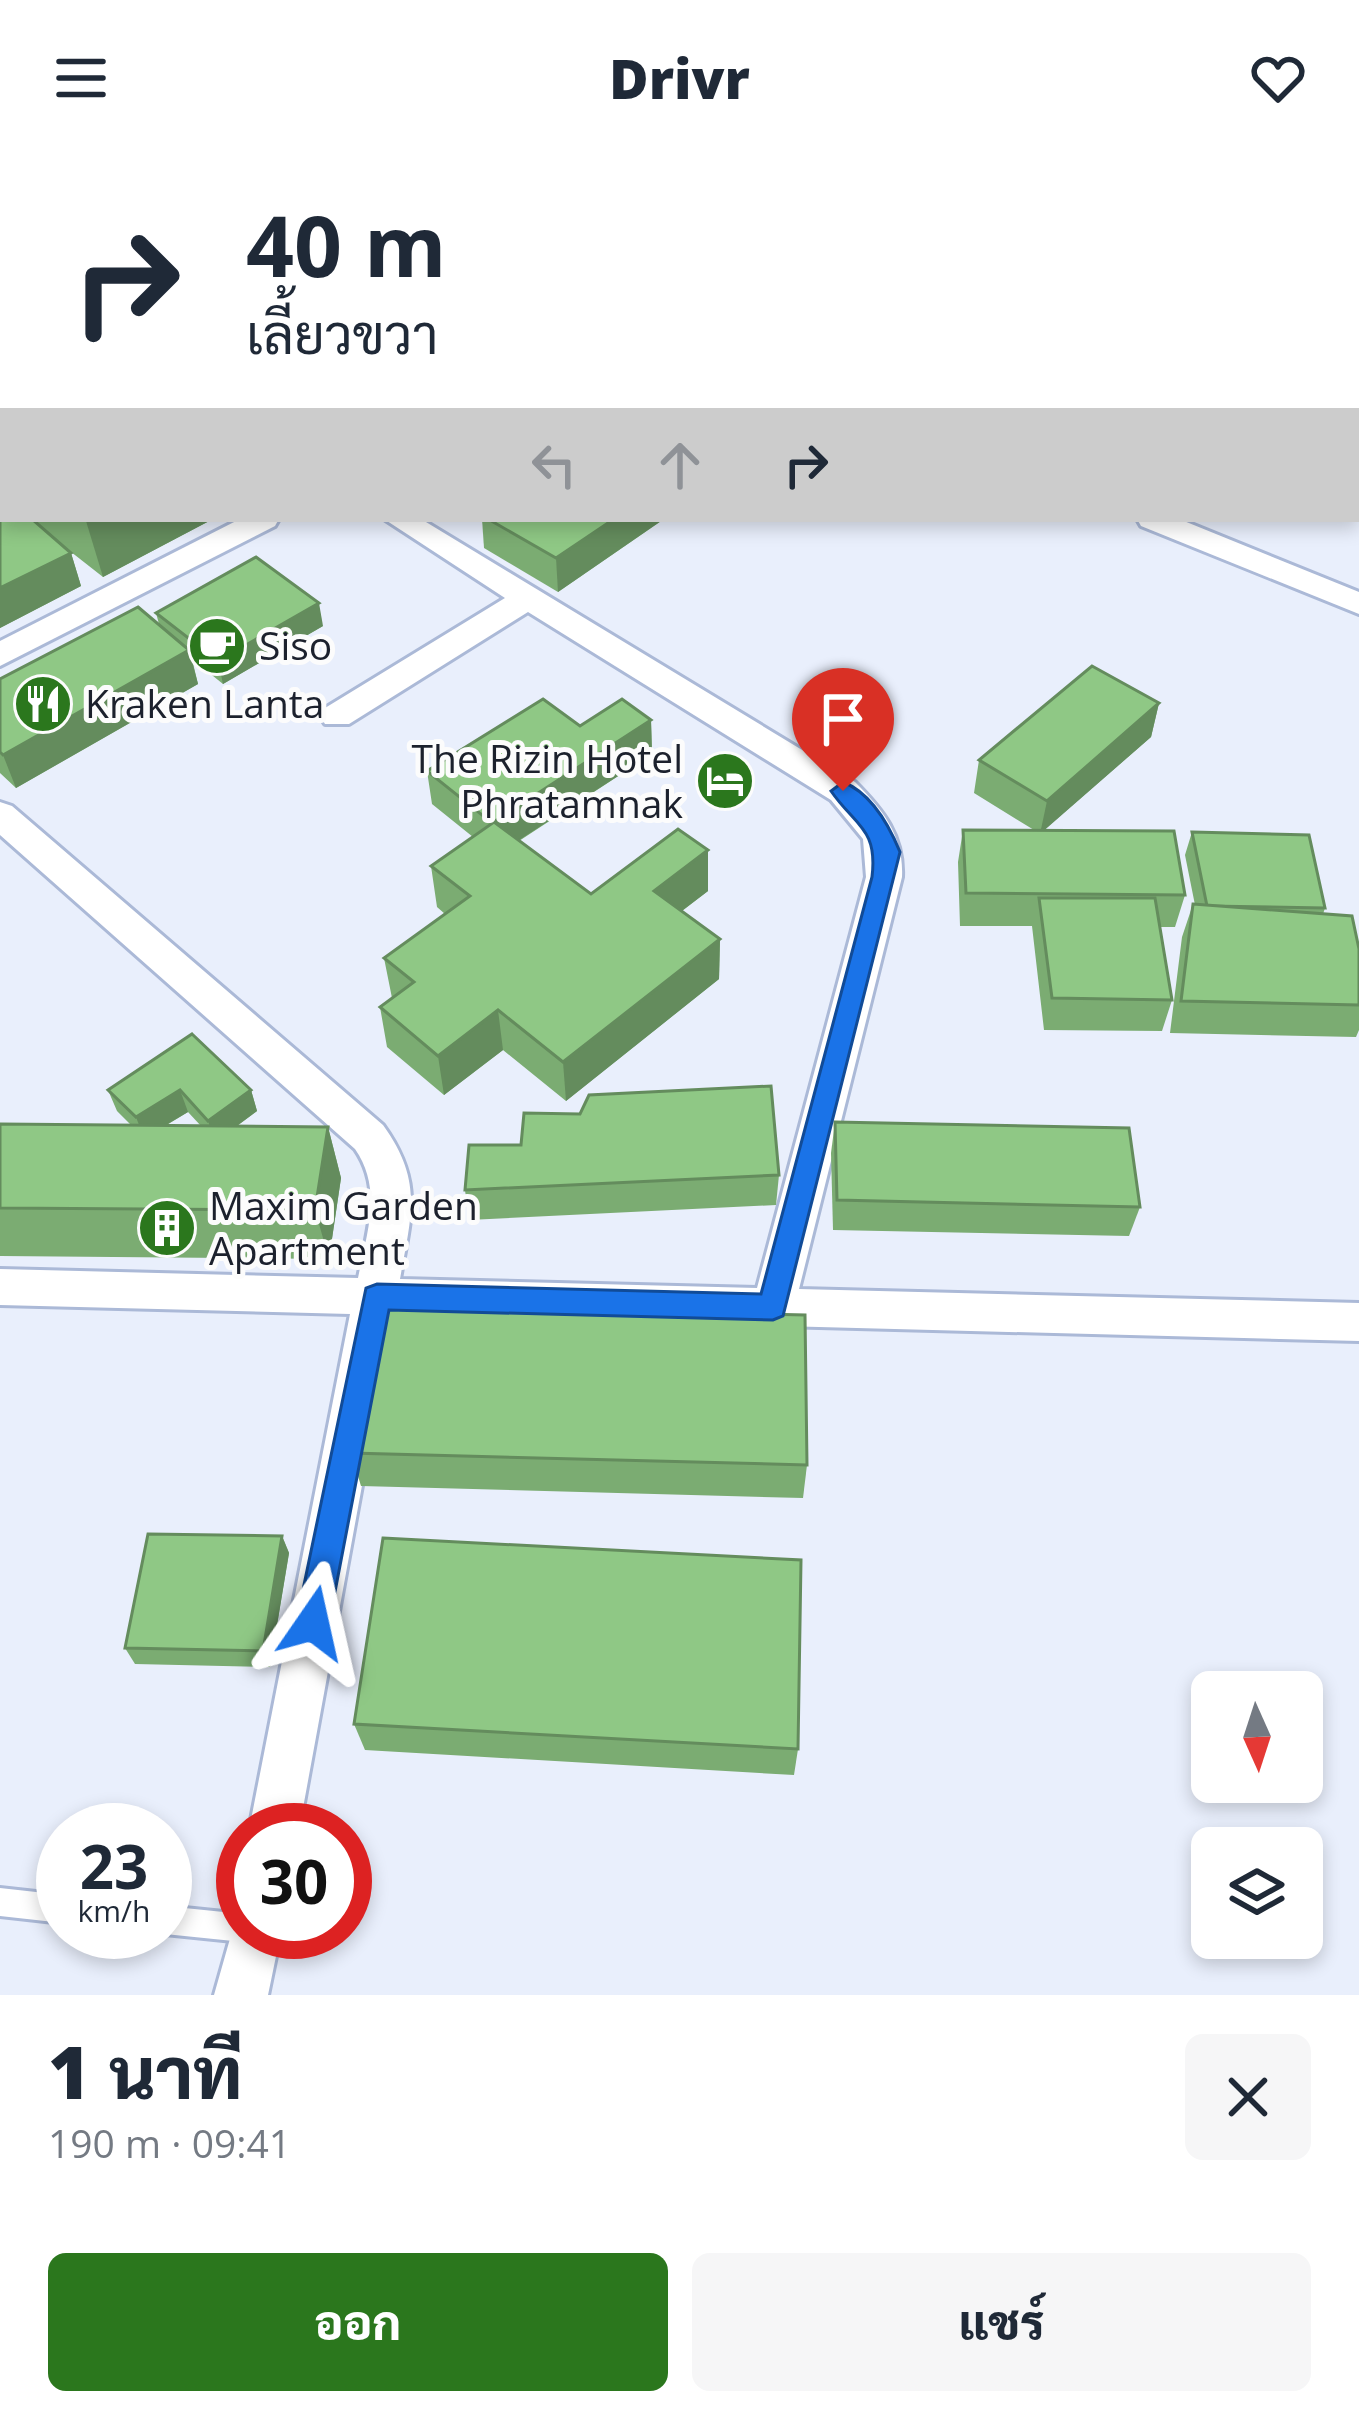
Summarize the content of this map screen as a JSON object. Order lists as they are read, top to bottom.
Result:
{
  "places": {
    "cafe": ["Siso"],
    "restaurant": ["Kraken Lanta"],
    "hotel": ["The Rizin Hotel Phratamnak"],
    "building": ["Maxim Garden Apartment"]
  },
  "north": "bottom",
  "page": {
    "header": "Drivr",
    "turn": ["40 m", "เลี้ยวขวา"],
    "speed": "23 km/h",
    "limit": "30",
    "heading": ["1 นาที", "190 m · 09:41"],
    "buttons": ["ออก", "แชร์"]
  }
}
